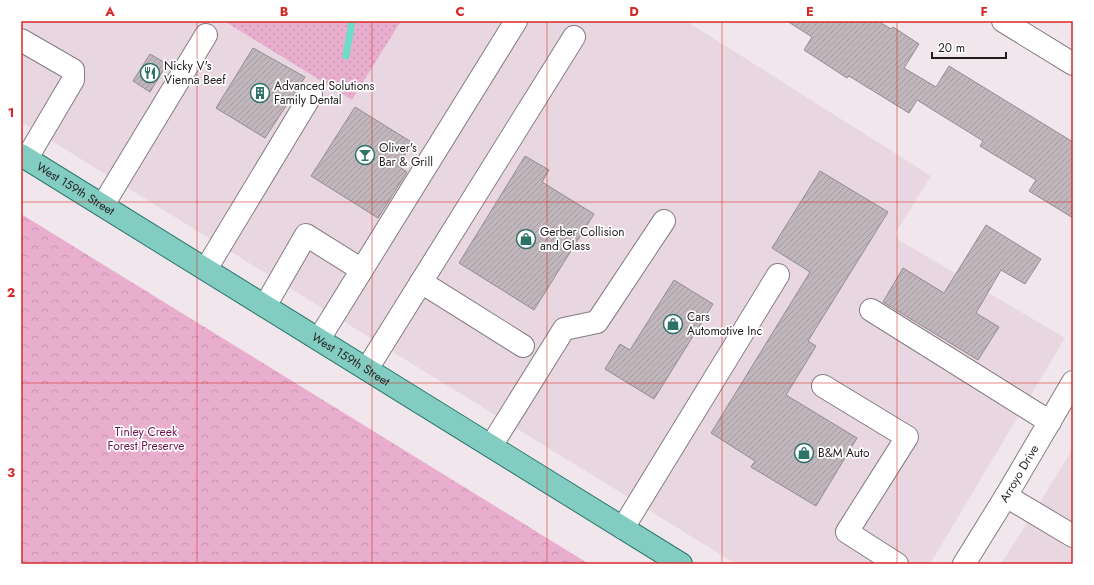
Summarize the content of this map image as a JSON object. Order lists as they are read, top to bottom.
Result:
{
  "streets": {
    "main road": ["West 159th Street"],
    "street": ["Arroyo Drive"]
  },
  "parks": ["Tinley Creek Forest Preserve"],
  "places": {
    "restaurant": ["Nicky V's Vienna Beef"],
    "building": ["Advanced Solutions Family Dental"],
    "bar": ["Oliver's Bar & Grill"],
    "shop": ["Gerber Collision and Glass", "Cars Automotive Inc", "B&M Auto"]
  },
  "scale_bar": "20 m",
  "grid": {
    "columns": [
      "A",
      "B",
      "C",
      "D",
      "E",
      "F"
    ],
    "rows": ["1", "2", "3"]
  }
}
